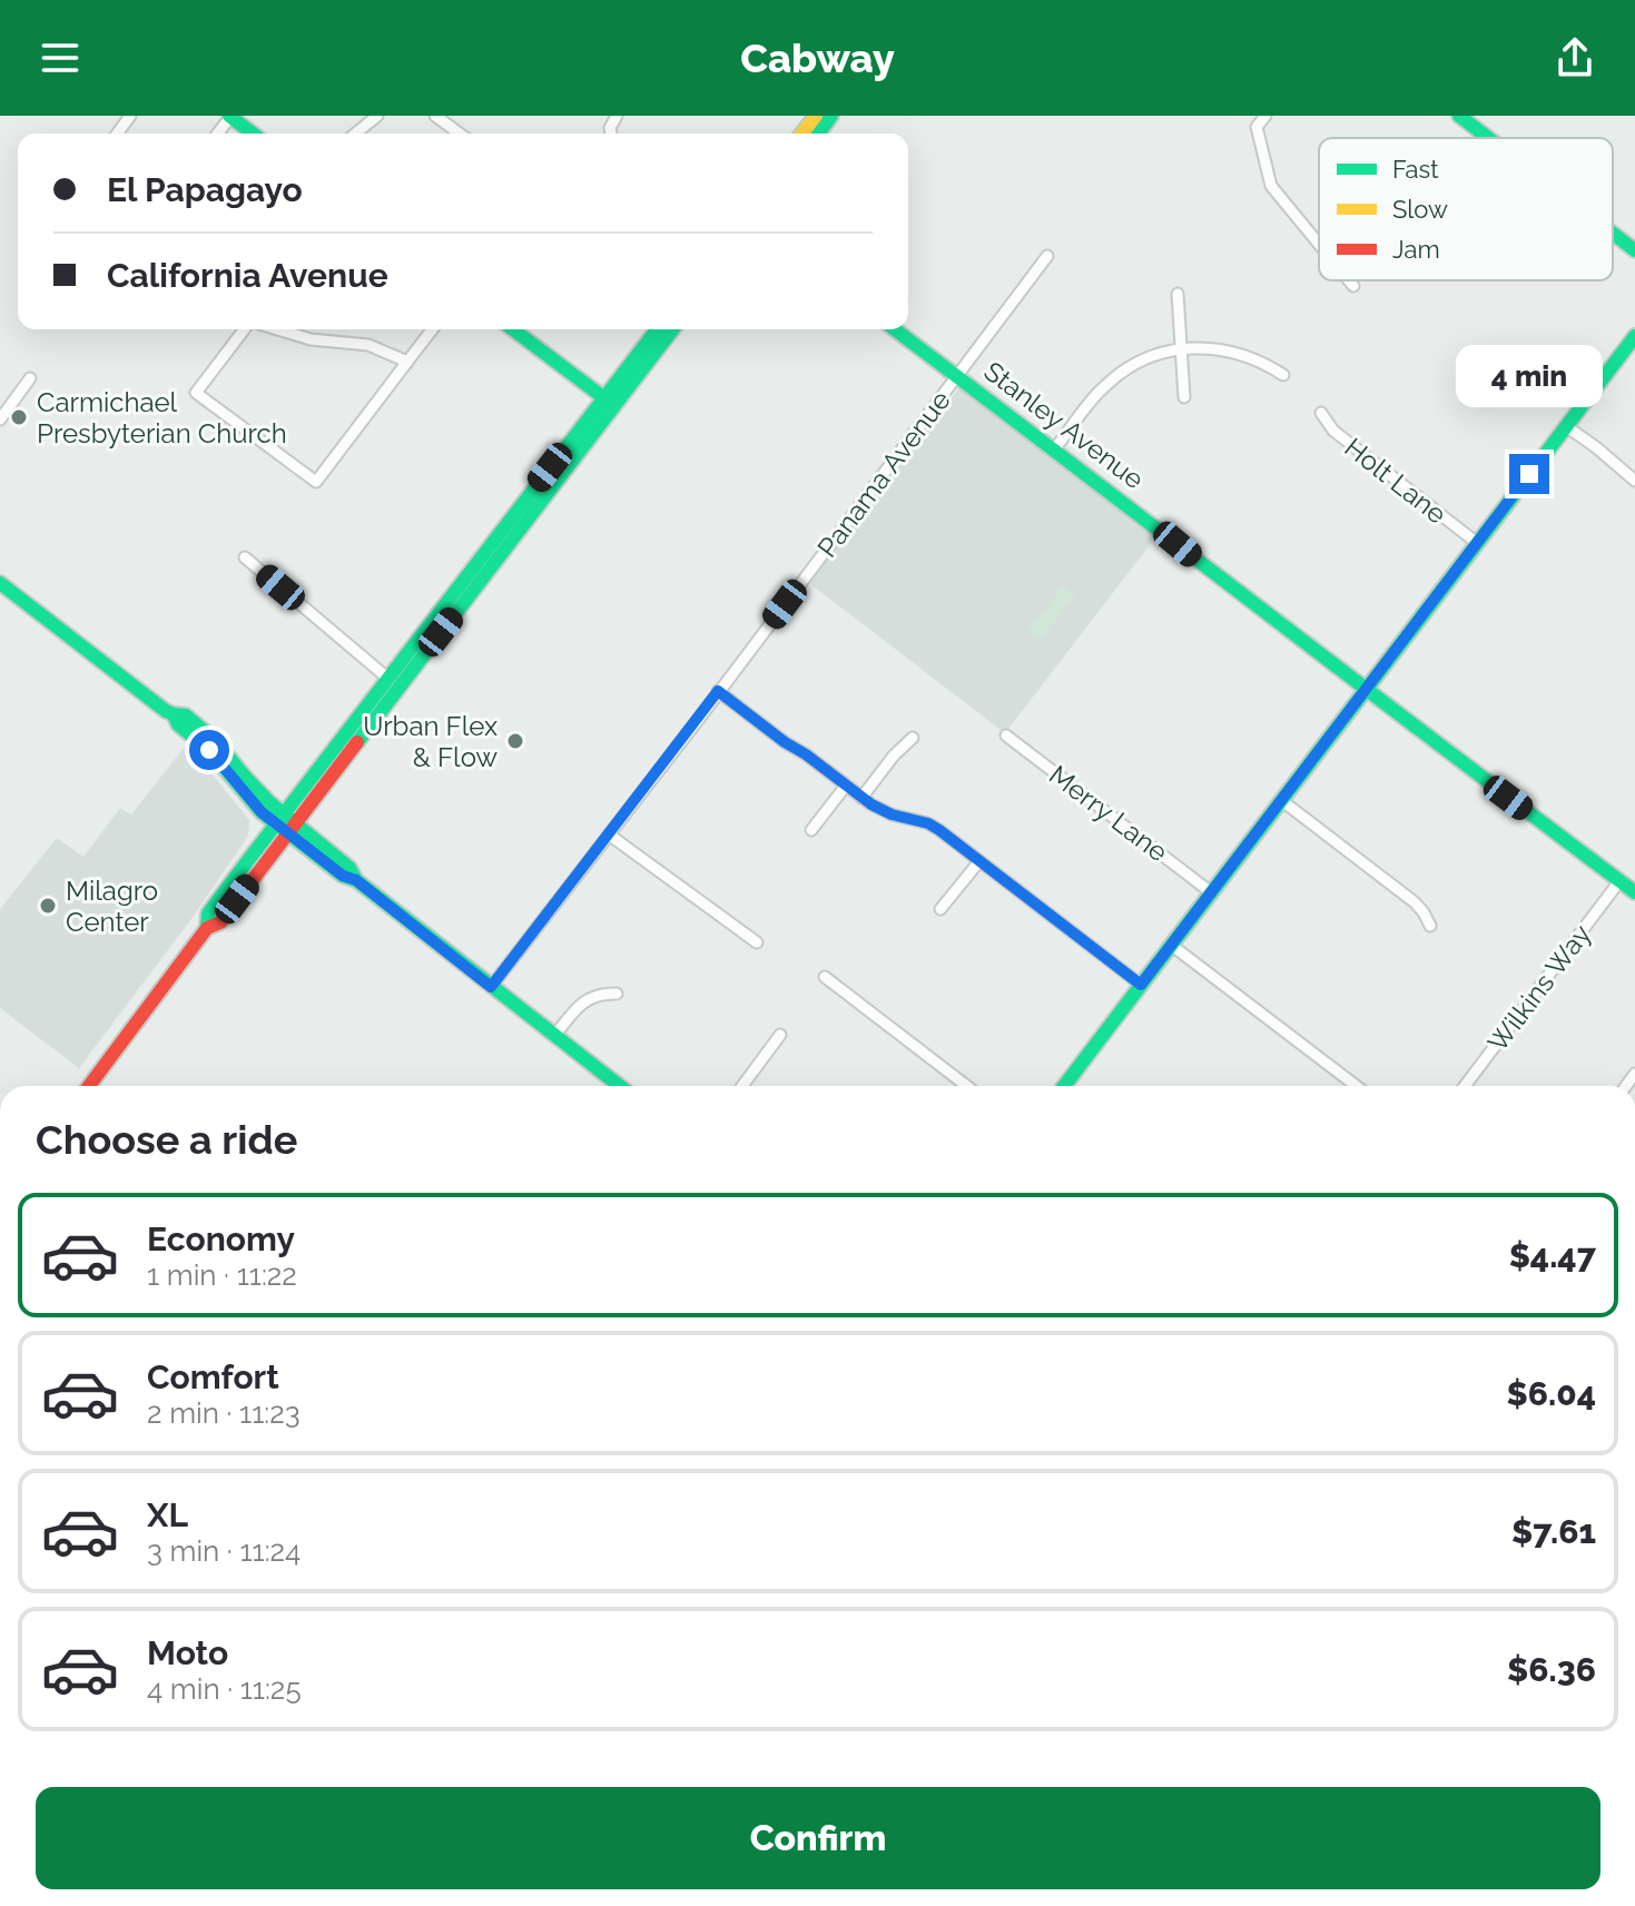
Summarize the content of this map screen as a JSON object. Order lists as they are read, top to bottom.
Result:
{
  "streets": {
    "street": [
      "Stanley Avenue",
      "Panama Avenue",
      "Holt Lane",
      "Merry Lane",
      "Wilkins Way"
    ]
  },
  "crossings": [
    ["Stanley Avenue", "Panama Avenue"],
    ["Stanley Avenue", "Wilkins Way"]
  ],
  "places": ["Carmichael Presbyterian Church", "Urban Flex & Flow", "Milagro Center"],
  "legend": ["Fast", "Slow", "Jam"],
  "page": {
    "header": "Cabway",
    "banner": ["El Papagayo", "California Avenue"],
    "bubble": "4 min",
    "heading": "Choose a ride",
    "list": [
      {
        "name": "Economy",
        "note": "1 min · 11:22",
        "value": "$4.47"
      },
      {
        "name": "Comfort",
        "note": "2 min · 11:23",
        "value": "$6.04"
      },
      {
        "name": "XL",
        "note": "3 min · 11:24",
        "value": "$7.61"
      },
      {
        "name": "Moto",
        "note": "4 min · 11:25",
        "value": "$6.36"
      }
    ],
    "buttons": "Confirm"
  }
}
